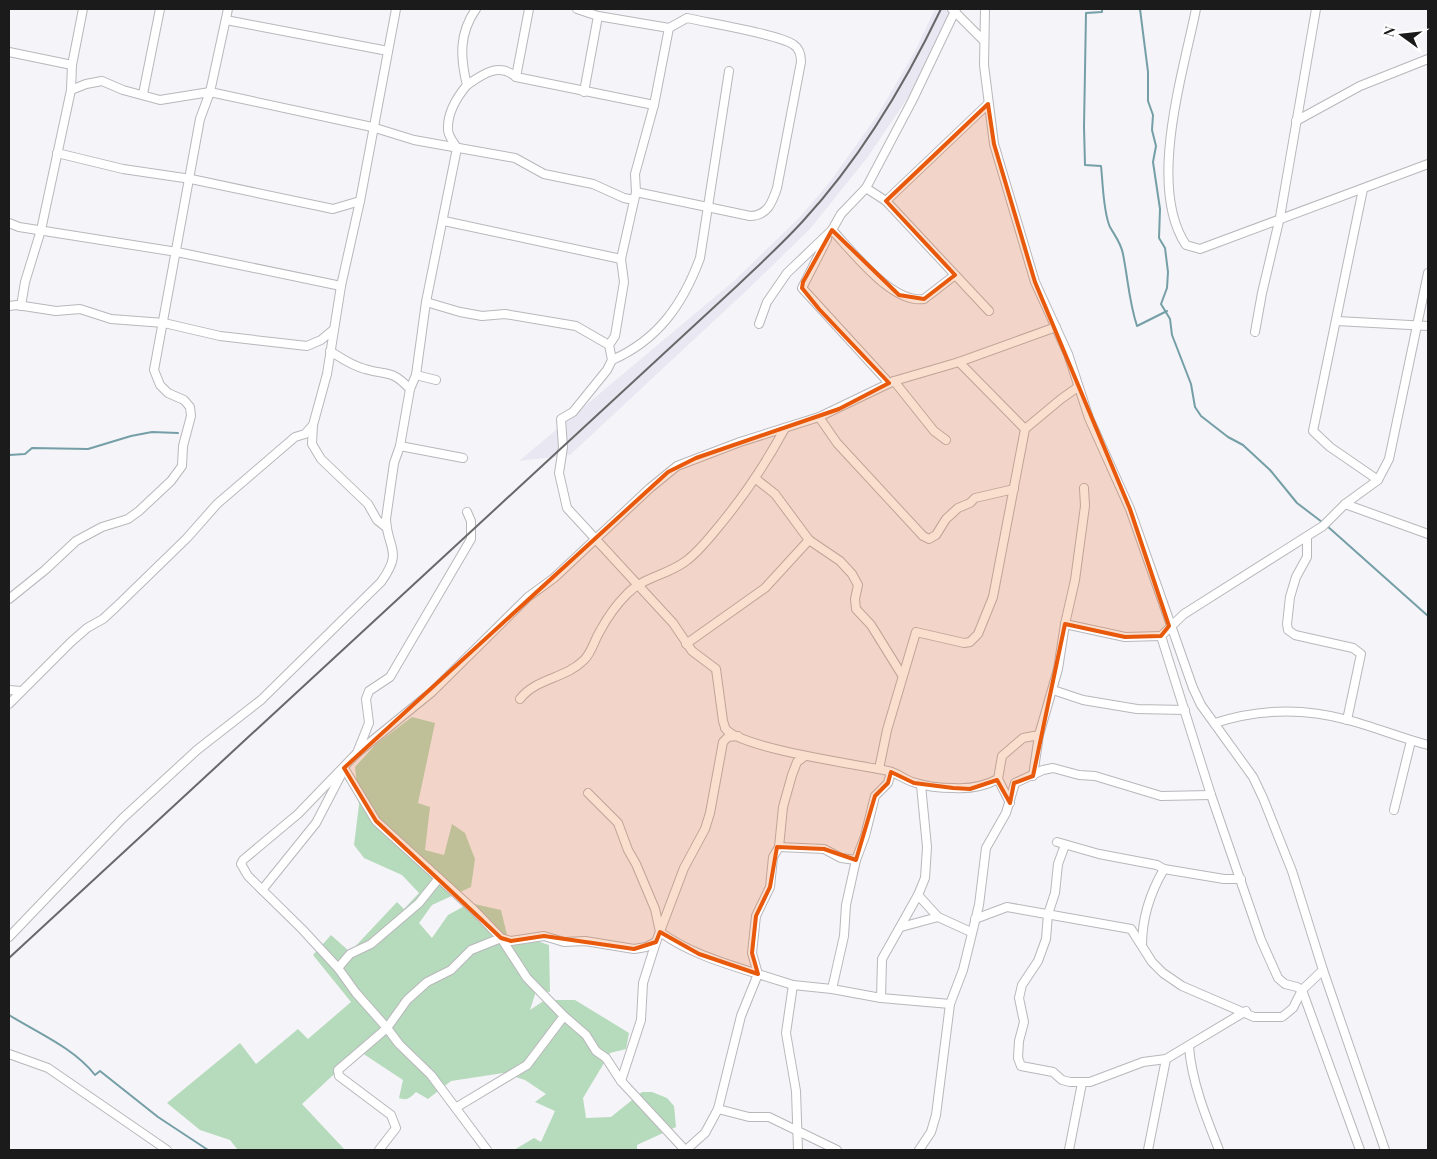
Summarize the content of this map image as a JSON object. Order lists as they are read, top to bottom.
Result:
{
  "north": "left"
}
